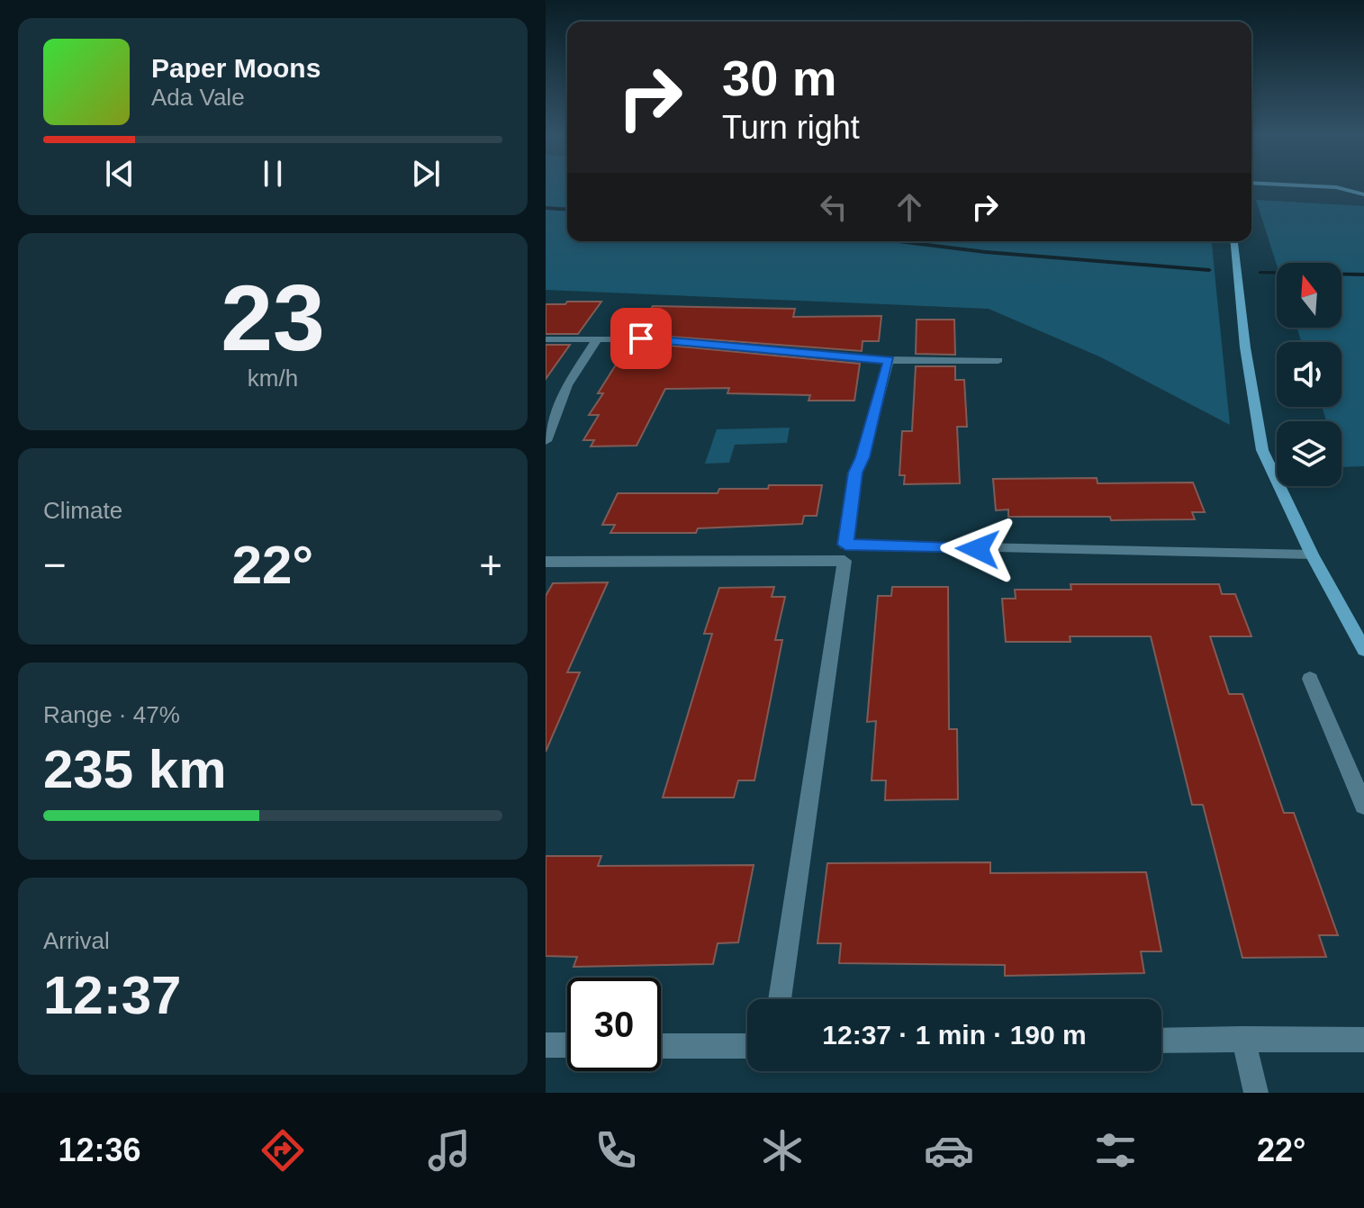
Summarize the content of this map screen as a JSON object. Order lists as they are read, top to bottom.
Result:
{
  "north": "top",
  "page": {
    "turn": ["30 m", "Turn right"],
    "song": ["Paper Moons", "Ada Vale"],
    "tile": [
      ["23", "km/h"],
      "Climate",
      ["Range · 47%", "235 km"],
      ["Arrival", "12:37"]
    ],
    "heat": ["−", "22°", "+"],
    "limit": "30",
    "trip": "12:37 · 1 min · 190 m",
    "tabs": ["12:36", "22°"]
  }
}
